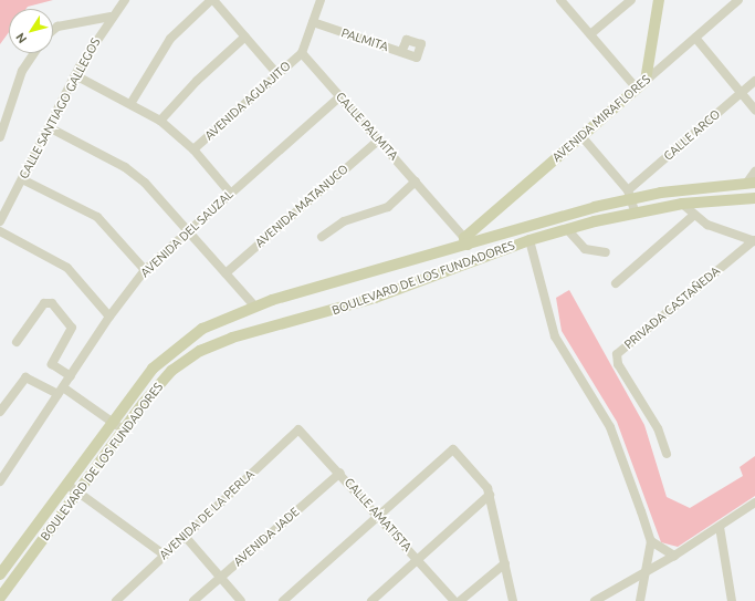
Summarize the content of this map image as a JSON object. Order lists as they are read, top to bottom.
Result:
{
  "streets": {
    "main road": ["AVENIDA MIRAFLORES", "BOULEVARD DE LOS FUNDADORES"],
    "street": [
      "PALMITA",
      "AVENIDA AGUAJITO",
      "CALLE SANTIAGO GALLEGOS",
      "CALLE PALMITA",
      "CALLE ARCO",
      "AVENIDA MATANUCO",
      "AVENIDA DEL SAUZAL",
      "PRIVADA CASTAÑEDA",
      "AVENIDA DE LA PERLA",
      "CALLE AMATISTA",
      "AVENIDA JADE"
    ]
  },
  "crossings": [
    ["AVENIDA AGUAJITO", "CALLE PALMITA"],
    ["AVENIDA MIRAFLORES", "CALLE PALMITA"],
    ["AVENIDA MIRAFLORES", "BOULEVARD DE LOS FUNDADORES"],
    ["CALLE PALMITA", "AVENIDA MATANUCO"],
    ["CALLE PALMITA", "AVENIDA DEL SAUZAL"],
    ["CALLE PALMITA", "BOULEVARD DE LOS FUNDADORES"],
    ["CALLE ARCO", "BOULEVARD DE LOS FUNDADORES"],
    ["AVENIDA DE LA PERLA", "CALLE AMATISTA"],
    ["CALLE AMATISTA", "AVENIDA JADE"]
  ],
  "north": "bottom left"
}
